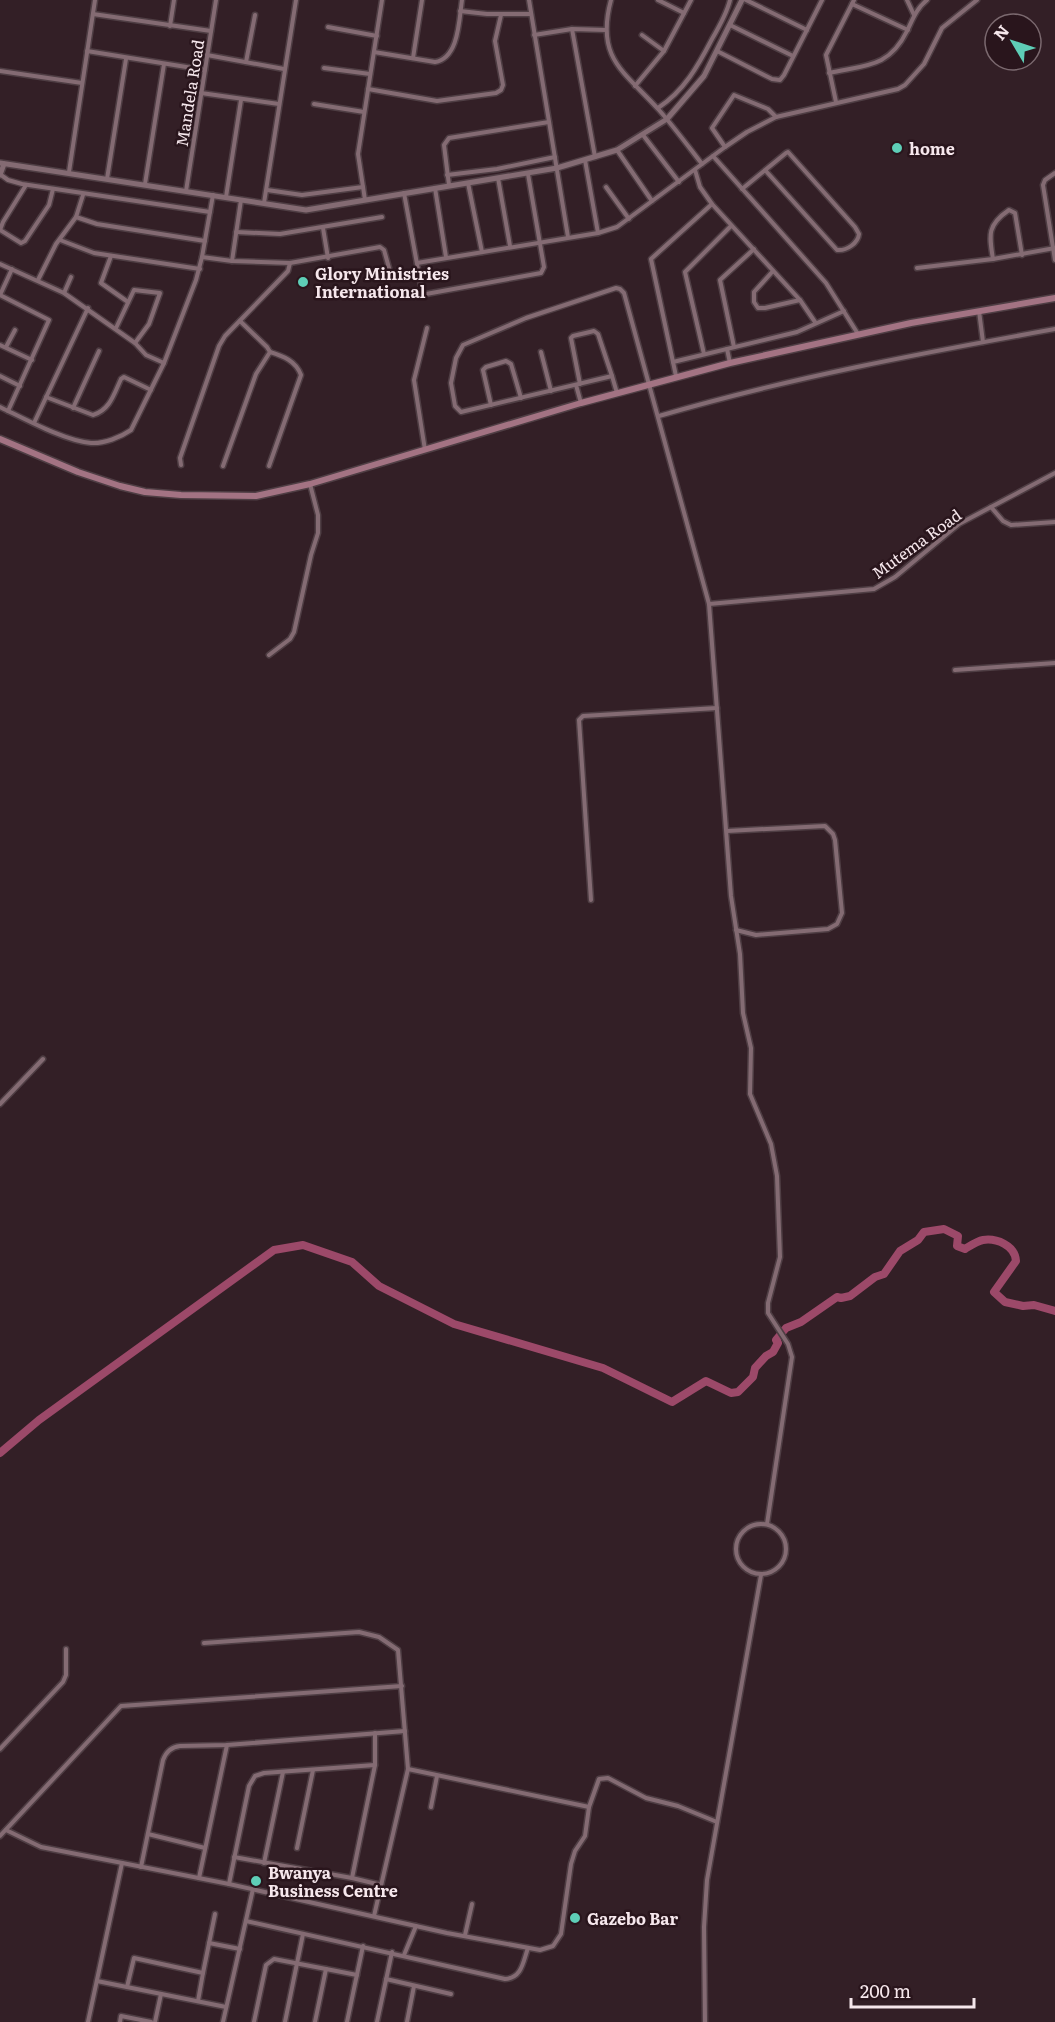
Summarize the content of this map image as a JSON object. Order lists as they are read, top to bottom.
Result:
{
  "streets": {
    "street": ["Mandela Road", "Mutema Road"]
  },
  "places": [
    "home",
    "Glory Ministries International",
    "Bwanya Business Centre",
    "Gazebo Bar"
  ],
  "scale_bar": "200 m",
  "north": "top left"
}
